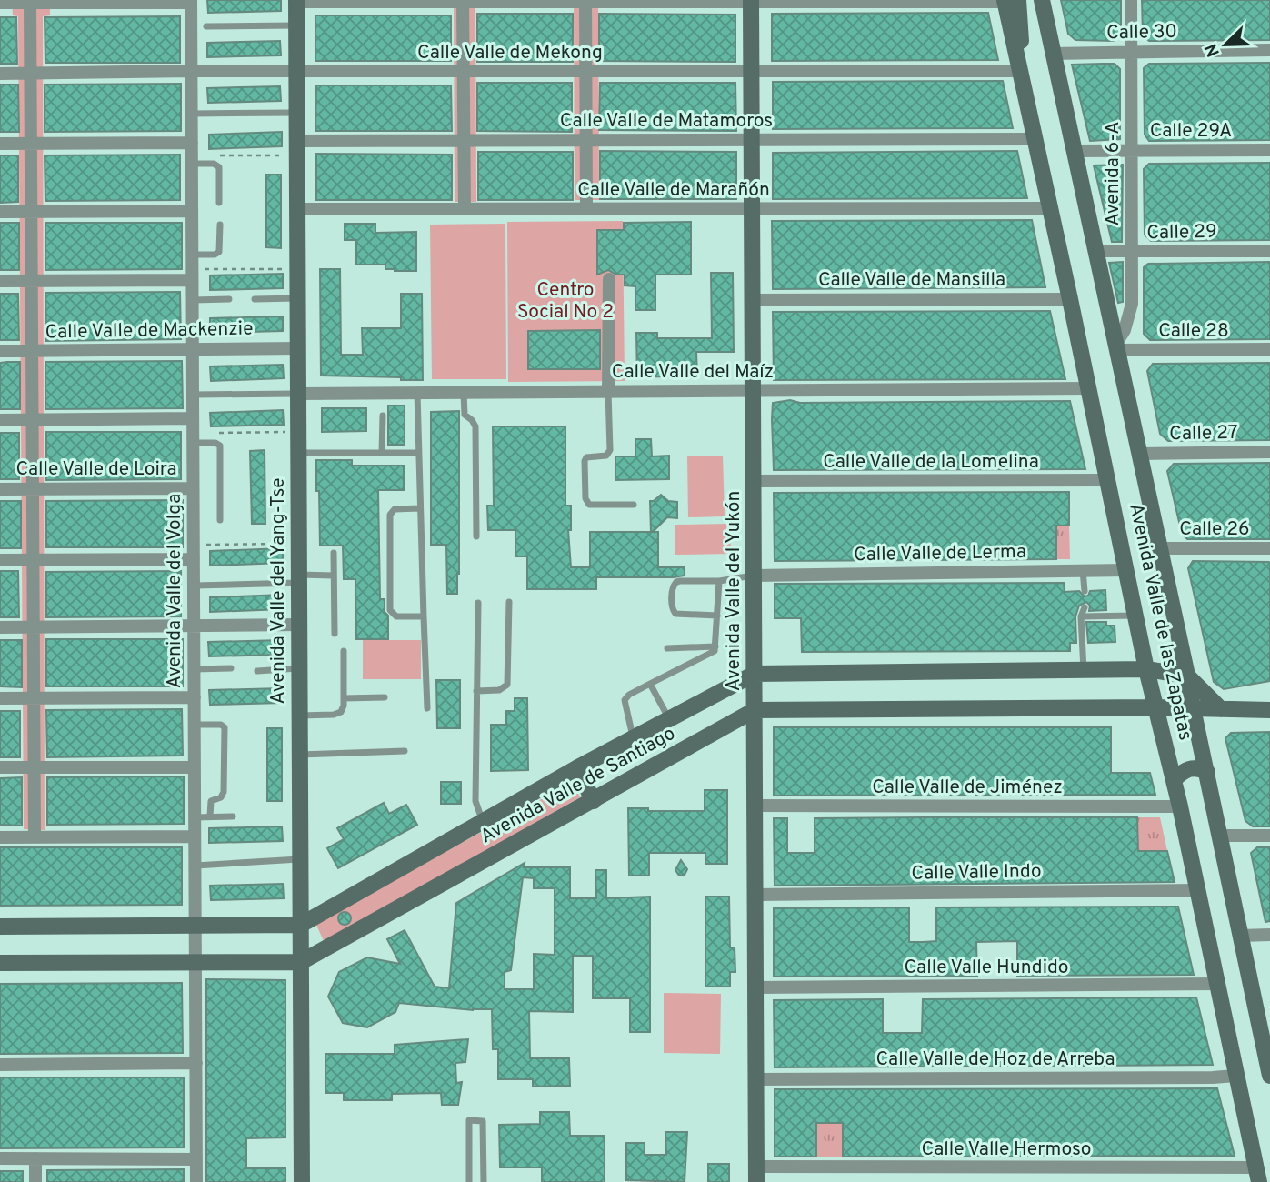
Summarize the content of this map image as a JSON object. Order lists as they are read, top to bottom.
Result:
{
  "streets": {
    "street": [
      "Calle 30",
      "Calle Valle de Mekong",
      "Calle Valle de Matamoros",
      "Calle 29A",
      "Avenida 6-A",
      "Calle Valle de Marañón",
      "Calle 29",
      "Calle Valle de Mansilla",
      "Calle Valle de Mackenzie",
      "Calle 28",
      "Calle Valle del Maíz",
      "Calle 27",
      "Calle Valle de la Lomelina",
      "Calle Valle de Loira",
      "Calle 26",
      "Calle Valle de Lerma",
      "Avenida Valle del Volga",
      "Avenida Valle del Yang-Tse",
      "Avenida Valle del Yukón",
      "Avenida Valle de las Zapatas",
      "Avenida Valle de Santiago",
      "Calle Valle de Jiménez",
      "Calle Valle Indo",
      "Calle Valle Hundido",
      "Calle Valle de Hoz de Arreba",
      "Calle Valle Hermoso"
    ]
  },
  "crossings": [
    ["Calle 30", "Avenida 6-A"],
    ["Calle 30", "Avenida Valle de las Zapatas"],
    ["Calle Valle de Mekong", "Avenida Valle del Volga"],
    ["Calle Valle de Mekong", "Avenida Valle del Yang-Tse"],
    ["Calle Valle de Mekong", "Avenida Valle del Yukón"],
    ["Calle Valle de Mekong", "Avenida Valle de las Zapatas"],
    ["Calle Valle de Matamoros", "Avenida Valle del Yang-Tse"],
    ["Calle Valle de Matamoros", "Avenida Valle del Yukón"],
    ["Calle Valle de Matamoros", "Avenida Valle de las Zapatas"],
    ["Calle 29A", "Avenida 6-A"],
    ["Calle 29A", "Avenida Valle de las Zapatas"],
    ["Avenida 6-A", "Calle 29"],
    ["Avenida 6-A", "Calle 28"],
    ["Avenida 6-A", "Avenida Valle de las Zapatas"],
    ["Calle Valle de Marañón", "Avenida Valle del Yang-Tse"],
    ["Calle Valle de Marañón", "Avenida Valle del Yukón"],
    ["Calle Valle de Marañón", "Avenida Valle de las Zapatas"],
    ["Calle 29", "Avenida Valle de las Zapatas"],
    ["Calle Valle de Mansilla", "Avenida Valle del Yukón"],
    ["Calle Valle de Mansilla", "Avenida Valle de las Zapatas"],
    ["Calle Valle de Mackenzie", "Avenida Valle del Volga"],
    ["Calle Valle de Mackenzie", "Avenida Valle del Yang-Tse"],
    ["Calle 28", "Avenida Valle de las Zapatas"],
    ["Calle Valle del Maíz", "Avenida Valle del Yang-Tse"],
    ["Calle Valle del Maíz", "Avenida Valle del Yukón"],
    ["Calle Valle del Maíz", "Avenida Valle de las Zapatas"],
    ["Calle 27", "Avenida Valle de las Zapatas"],
    ["Calle Valle de la Lomelina", "Avenida Valle del Yukón"],
    ["Calle Valle de la Lomelina", "Avenida Valle de las Zapatas"],
    ["Calle Valle de Loira", "Avenida Valle del Volga"],
    ["Calle 26", "Avenida Valle de las Zapatas"],
    ["Calle Valle de Lerma", "Avenida Valle del Yukón"],
    ["Calle Valle de Lerma", "Avenida Valle de las Zapatas"],
    ["Avenida Valle del Volga", "Avenida Valle de Santiago"],
    ["Avenida Valle del Yang-Tse", "Avenida Valle de Santiago"],
    ["Avenida Valle del Yukón", "Avenida Valle de Santiago"],
    ["Avenida Valle del Yukón", "Calle Valle de Jiménez"],
    ["Avenida Valle del Yukón", "Calle Valle Indo"],
    ["Avenida Valle del Yukón", "Calle Valle Hundido"],
    ["Avenida Valle del Yukón", "Calle Valle de Hoz de Arreba"],
    ["Avenida Valle del Yukón", "Calle Valle Hermoso"],
    ["Avenida Valle de las Zapatas", "Avenida Valle de Santiago"],
    ["Avenida Valle de las Zapatas", "Calle Valle de Jiménez"],
    ["Avenida Valle de las Zapatas", "Calle Valle Indo"],
    ["Avenida Valle de las Zapatas", "Calle Valle Hundido"],
    ["Avenida Valle de las Zapatas", "Calle Valle de Hoz de Arreba"],
    ["Avenida Valle de las Zapatas", "Calle Valle Hermoso"]
  ],
  "parks": ["Centro Social No 2"],
  "north": "bottom left"
}
